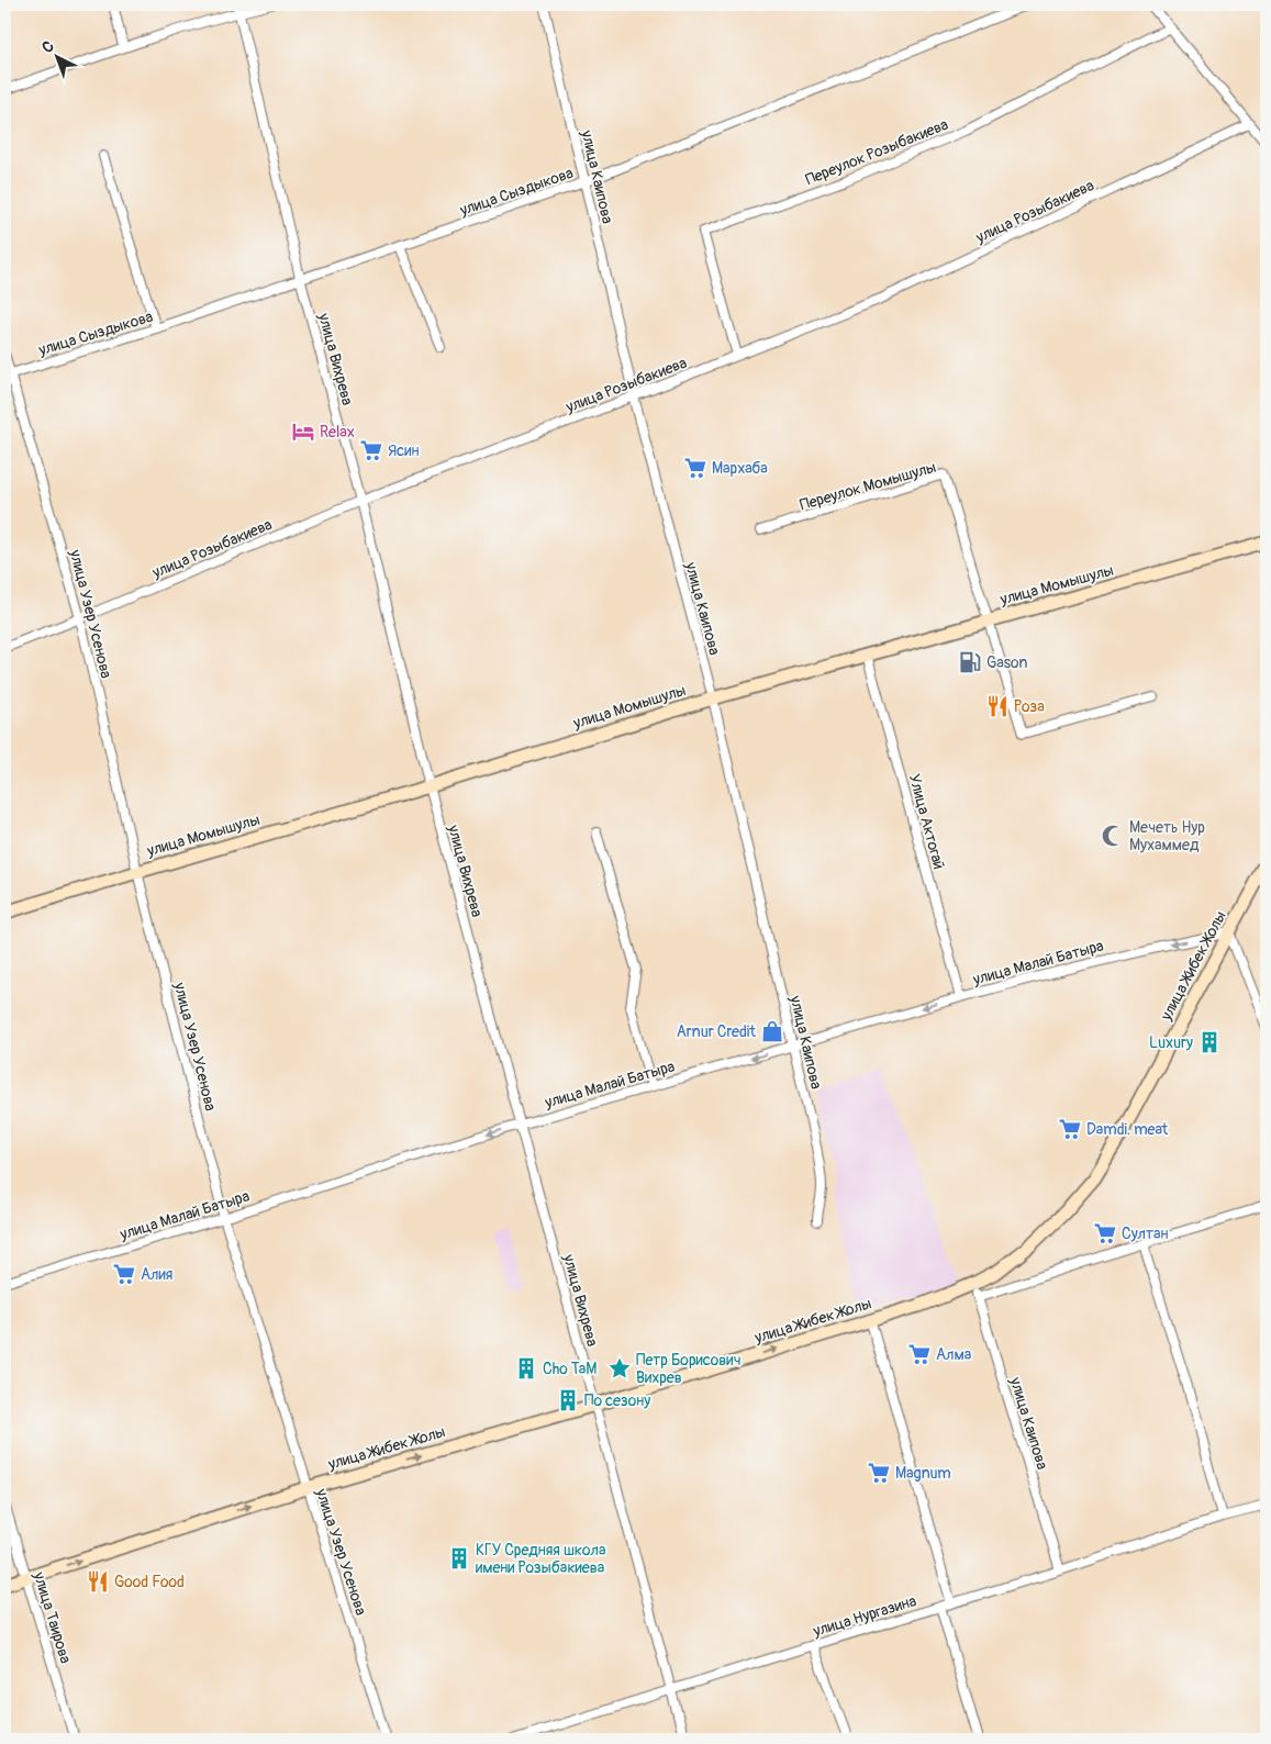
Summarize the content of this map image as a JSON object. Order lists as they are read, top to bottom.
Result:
{
  "streets": {
    "main road": ["улица Момышулы", "улица Жибек Жолы"],
    "street": [
      "Переулок Розыбакиева",
      "улица Каипова",
      "улица Сыздыкова",
      "улица Розыбакиева",
      "улица Вихрева",
      "Переулок Момышулы",
      "улица Узер Усенова",
      "Улица Актогай",
      "улица Малай Батыра",
      "улица Нургазина",
      "улица Таирова"
    ]
  },
  "crossings": [
    ["Переулок Розыбакиева", "улица Розыбакиева"],
    ["улица Каипова", "улица Сыздыкова"],
    ["улица Каипова", "улица Розыбакиева"],
    ["улица Каипова", "улица Момышулы"],
    ["улица Каипова", "улица Малай Батыра"],
    ["улица Каипова", "улица Жибек Жолы"],
    ["улица Каипова", "улица Нургазина"],
    ["улица Сыздыкова", "улица Вихрева"],
    ["улица Сыздыкова", "улица Узер Усенова"],
    ["улица Розыбакиева", "улица Вихрева"],
    ["улица Розыбакиева", "улица Узер Усенова"],
    ["улица Вихрева", "улица Момышулы"],
    ["улица Вихрева", "улица Малай Батыра"],
    ["улица Вихрева", "улица Жибек Жолы"],
    ["улица Вихрева", "улица Нургазина"],
    ["Переулок Момышулы", "улица Момышулы"],
    ["улица Момышулы", "улица Узер Усенова"],
    ["улица Момышулы", "Улица Актогай"],
    ["улица Узер Усенова", "улица Малай Батыра"],
    ["улица Узер Усенова", "улица Жибек Жолы"],
    ["Улица Актогай", "улица Малай Батыра"],
    ["улица Малай Батыра", "улица Жибек Жолы"],
    ["улица Жибек Жолы", "улица Таирова"]
  ],
  "one_way": ["улица Малай Батыра", "улица Жибек Жолы"],
  "places": {
    "hotel": ["Relax"],
    "supermarket": [
      "Ясин",
      "Мархаба",
      "Damdi. meat",
      "Султан",
      "Алия",
      "Алма",
      "Magnum"
    ],
    "fuel station": ["Gason"],
    "restaurant": ["Роза", "Good Food"],
    "mosque": ["Мечеть Нур Мухаммед"],
    "shop": ["Arnur Credit"],
    "building": [
      "Luxury",
      "Cho TaM",
      "По сезону",
      "КГУ Средняя школа имени Розыбакиева"
    ],
    "place": ["Петр Борисович Вихрев"]
  },
  "north": "top left"
}
